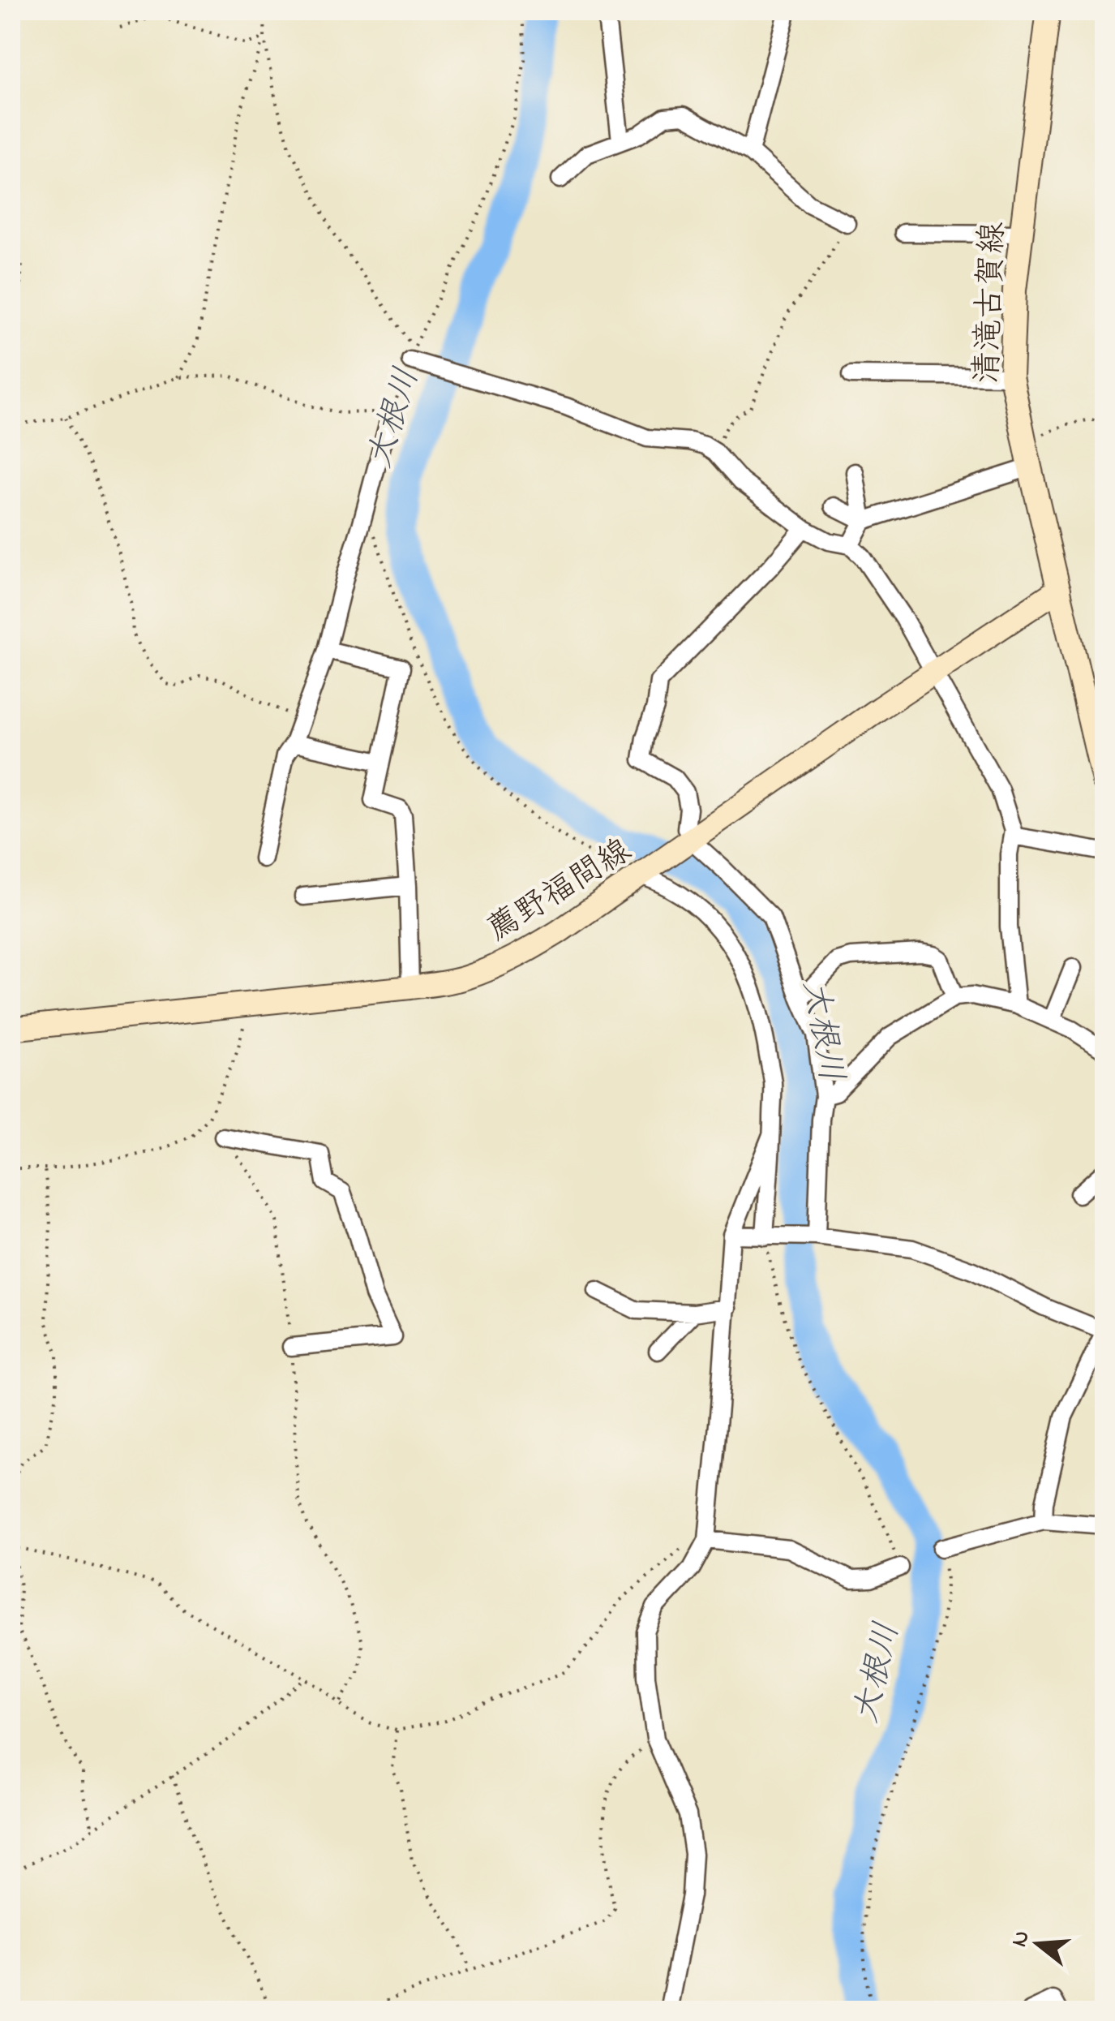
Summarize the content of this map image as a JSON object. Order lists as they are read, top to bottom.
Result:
{
  "streets": {
    "main road": ["清滝古賀線", "薦野福間線"]
  },
  "crossings": [
    ["清滝古賀線", "薦野福間線"]
  ],
  "water": ["大根川"],
  "north": "left"
}
